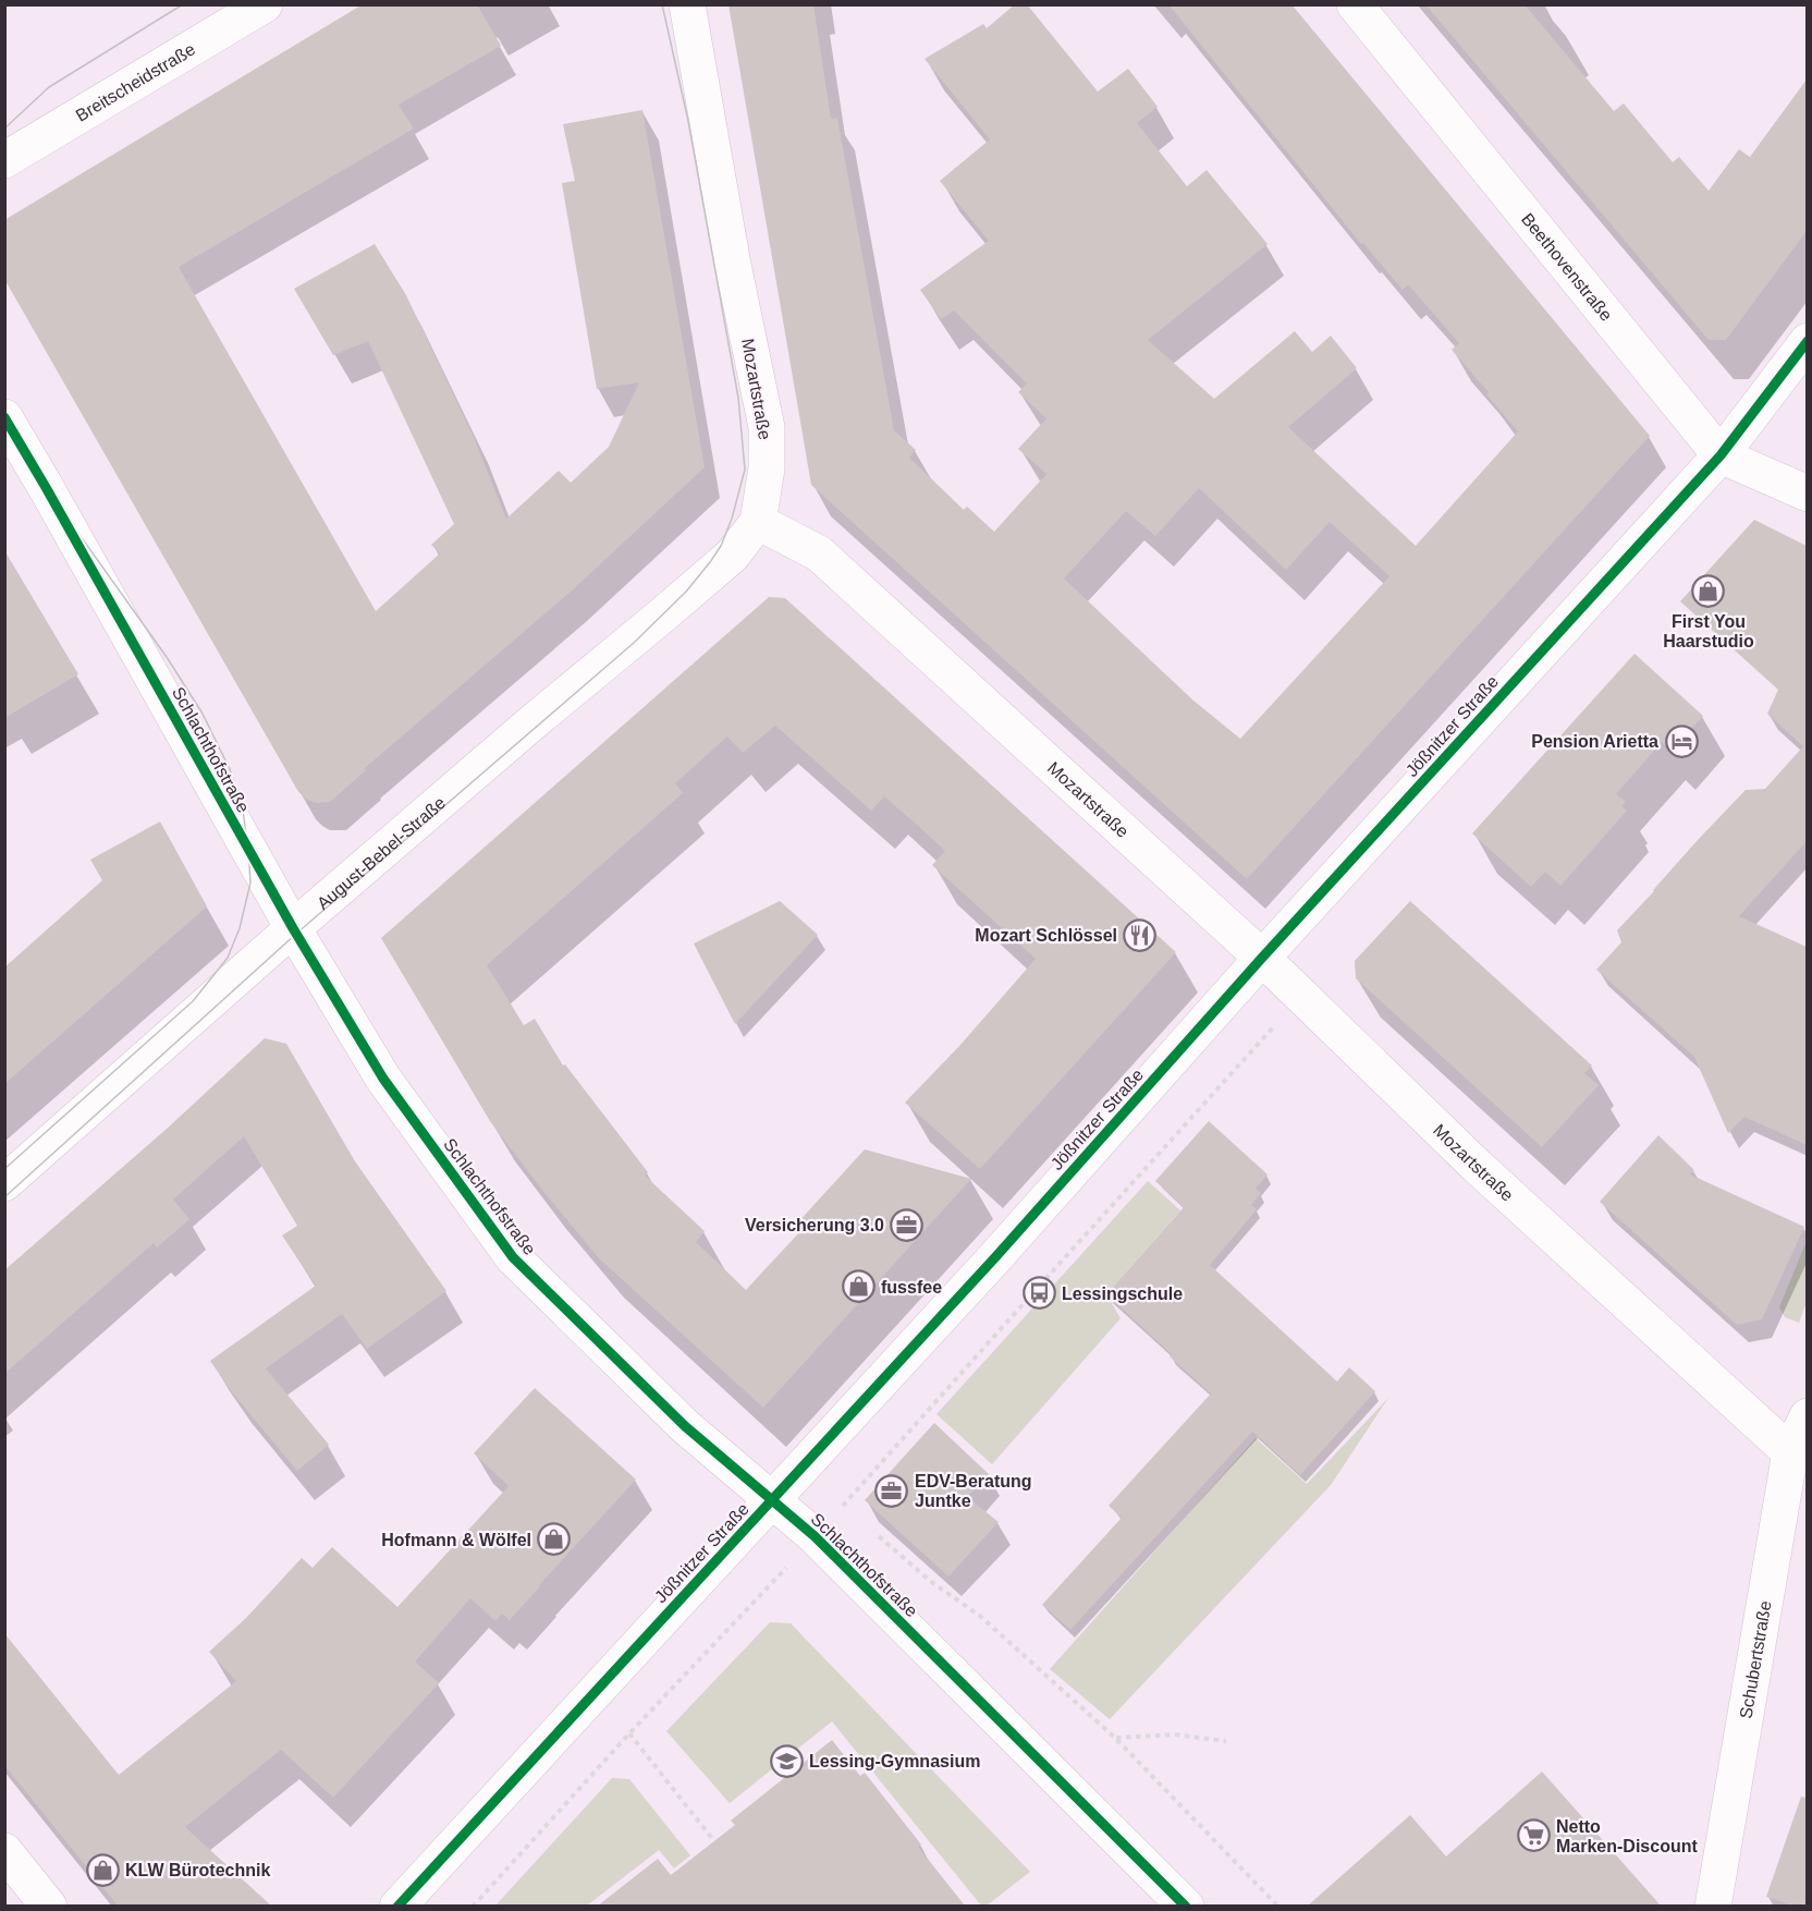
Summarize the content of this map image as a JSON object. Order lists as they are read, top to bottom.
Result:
{
  "streets": {
    "street": [
      "Breitscheidstraße",
      "Beethovenstraße",
      "Mozartstraße",
      "Jößnitzer Straße",
      "Schlachthofstraße",
      "August-Bebel-Straße",
      "Schubertstraße"
    ]
  },
  "crossings": [
    ["Beethovenstraße", "Jößnitzer Straße"],
    ["Mozartstraße", "Jößnitzer Straße"],
    ["Mozartstraße", "August-Bebel-Straße"],
    ["Mozartstraße", "Schubertstraße"],
    ["Jößnitzer Straße", "Schlachthofstraße"],
    ["Schlachthofstraße", "August-Bebel-Straße"]
  ],
  "places": {
    "shop": [
      "First You Haarstudio",
      "fussfee",
      "Hofmann & Wölfel",
      "KLW Bürotechnik"
    ],
    "hotel": ["Pension Arietta"],
    "restaurant": ["Mozart Schlössel"],
    "office": ["Versicherung 3.0", "EDV-Beratung Juntke"],
    "bus stop": ["Lessingschule"],
    "school or university": ["Lessing-Gymnasium"],
    "supermarket": ["Netto Marken-Discount"]
  }
}
